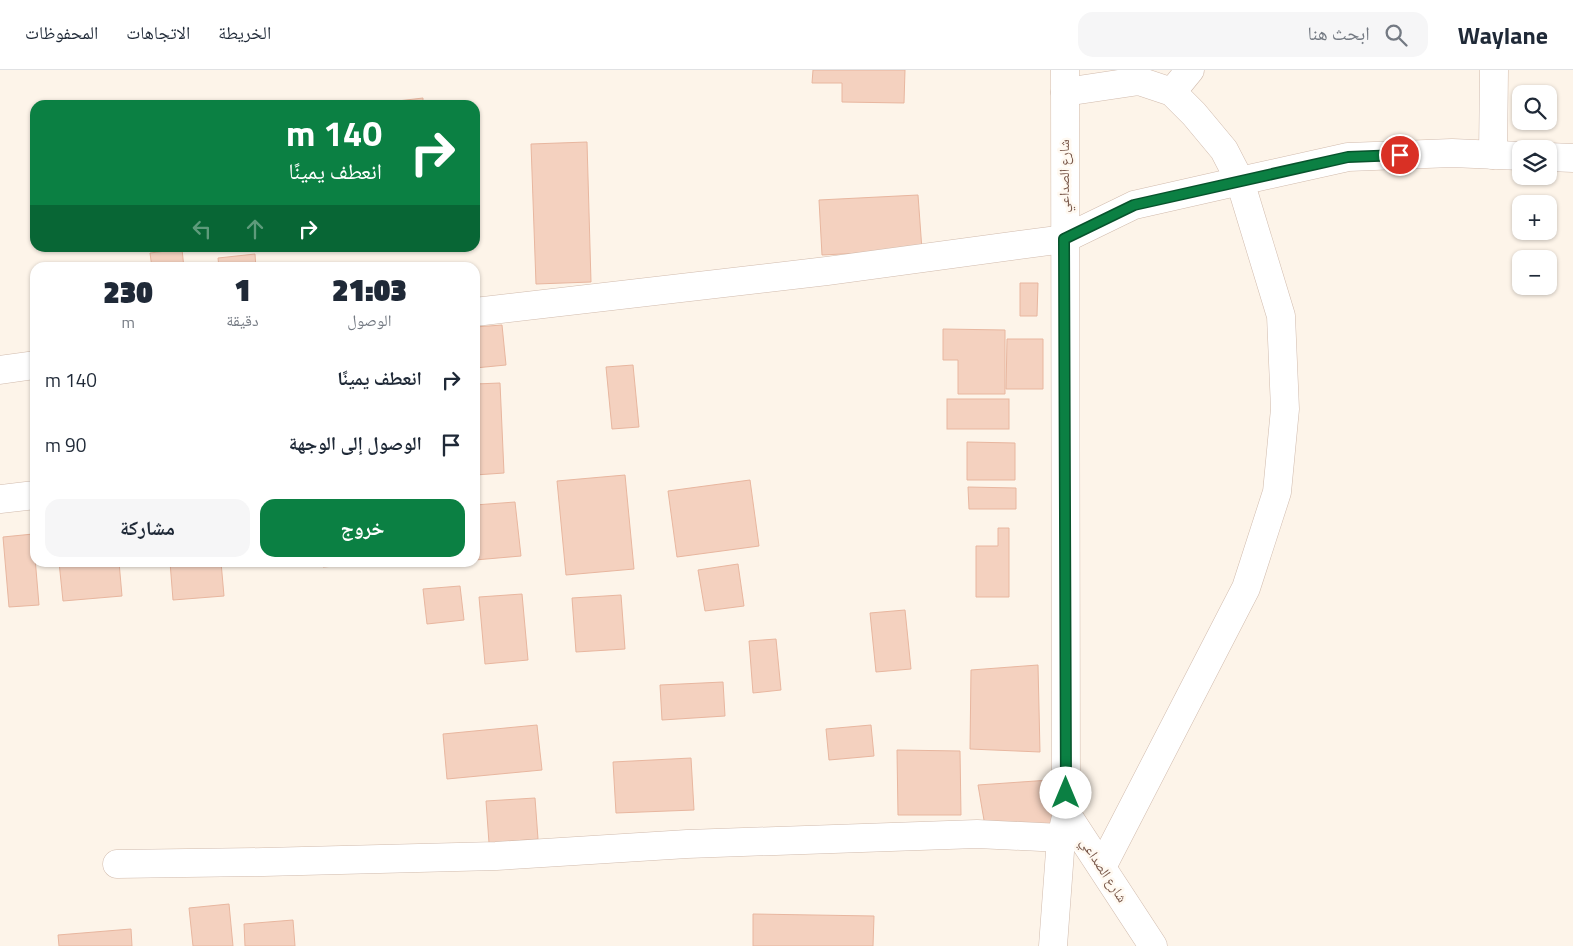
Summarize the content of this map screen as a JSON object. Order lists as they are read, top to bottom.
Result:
{
  "streets": {
    "street": ["شارع الصداعي"]
  },
  "page": {
    "header": "Waylane",
    "search": "ابحث هنا",
    "nav": ["الخريطة", "الاتجاهات", "المحفوظات"],
    "map_buttons": ["+", "−"],
    "turn": ["140 m", "انعطف يمينًا"],
    "eta": [
      "21:03",
      "الوصول",
      "1",
      "دقيقة",
      "230",
      "m"
    ],
    "list": [
      {
        "name": "انعطف يمينًا",
        "value": "140 m"
      },
      {
        "name": "الوصول إلى الوجهة",
        "value": "90 m"
      }
    ],
    "buttons": ["خروج", "مشاركة"]
  }
}
